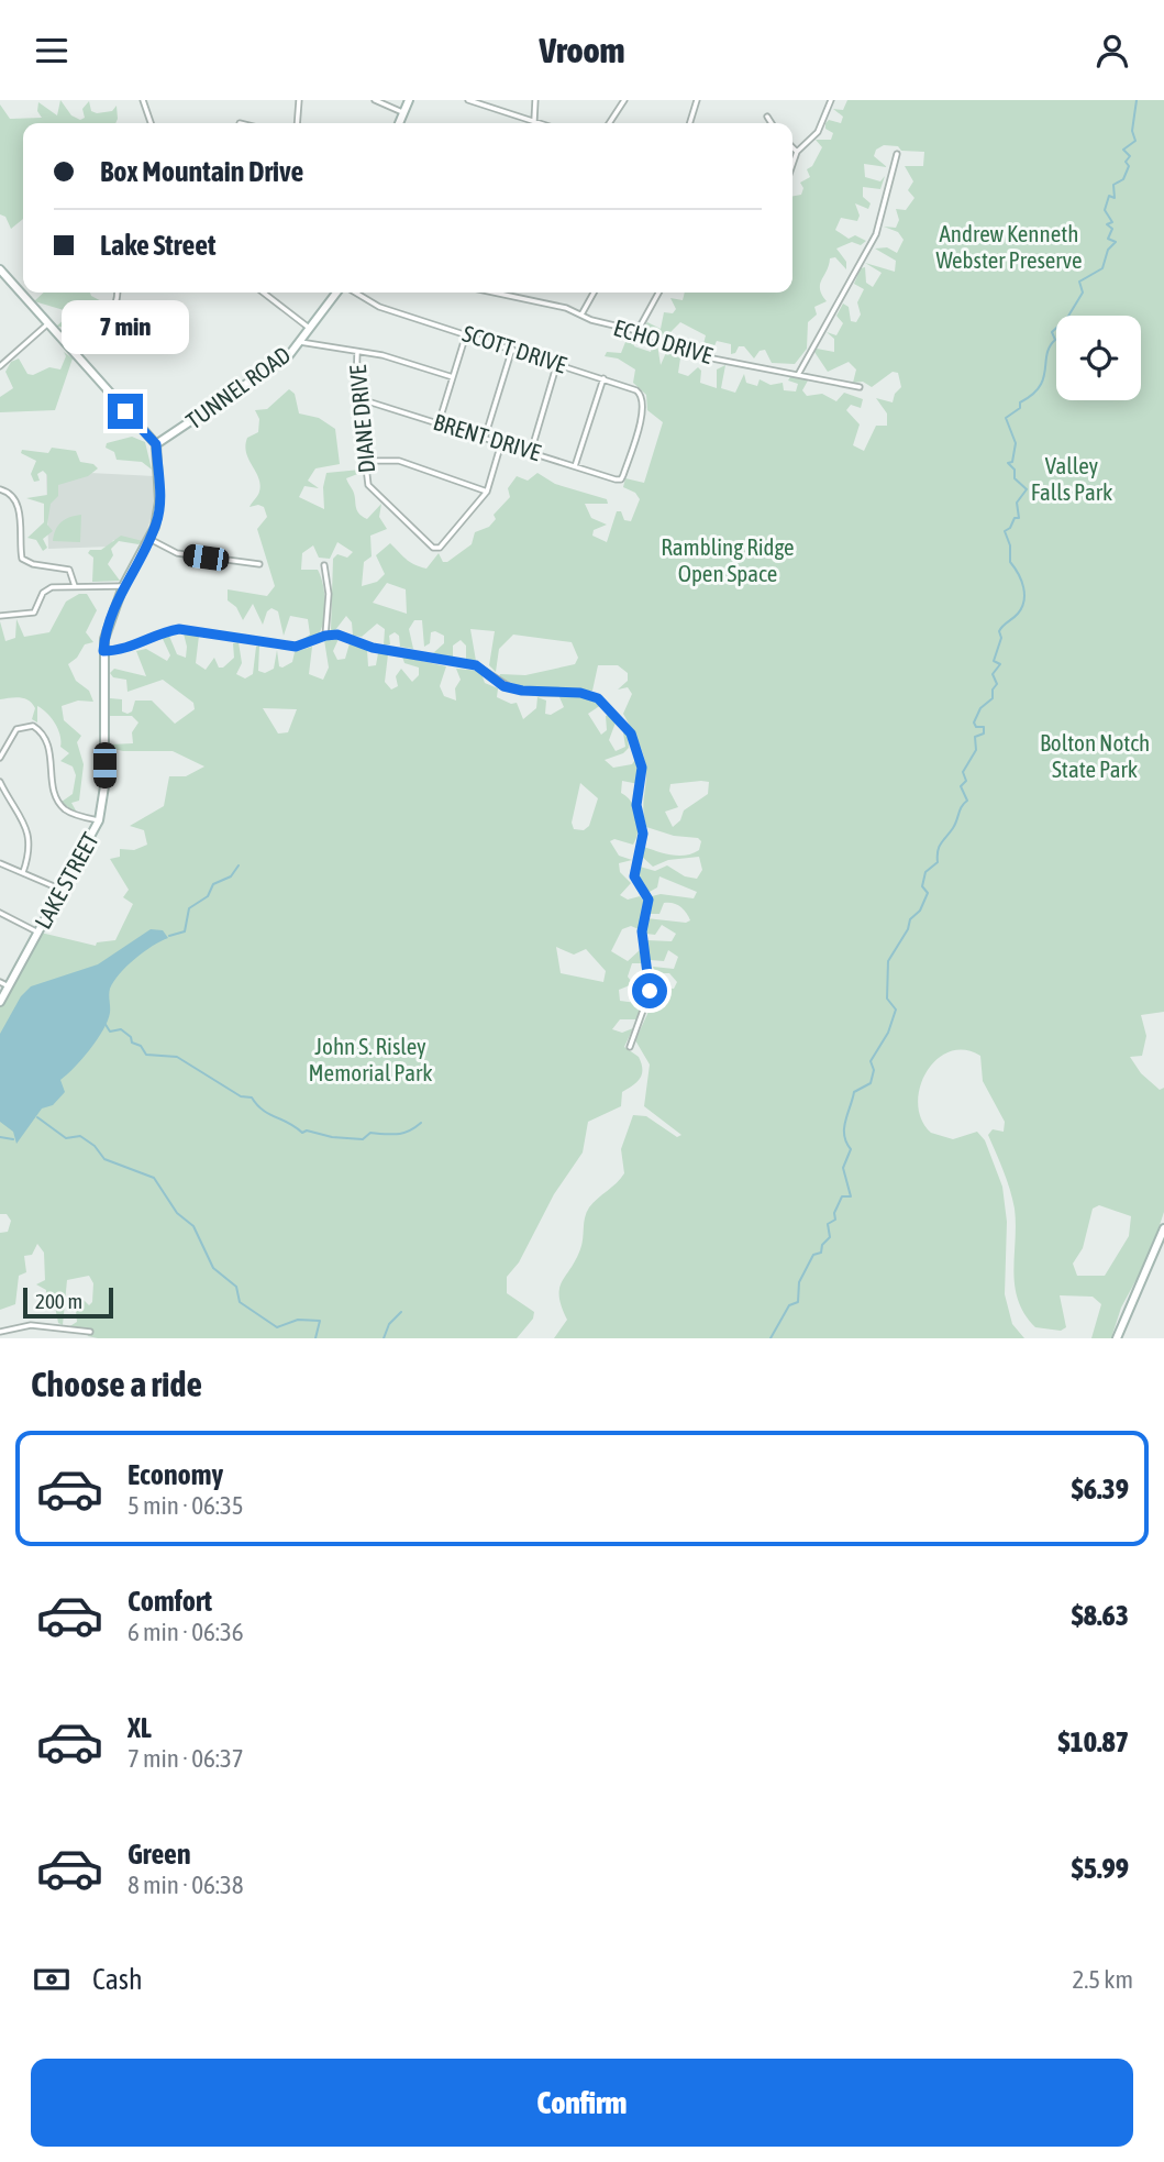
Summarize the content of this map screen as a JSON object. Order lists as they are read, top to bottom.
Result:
{
  "streets": {
    "main road": ["TUNNEL ROAD", "LAKE STREET"],
    "street": [
      "ECHO DRIVE",
      "SCOTT DRIVE",
      "DIANE DRIVE",
      "BRENT DRIVE"
    ]
  },
  "crossings": [
    ["SCOTT DRIVE", "BRENT DRIVE"],
    ["TUNNEL ROAD", "LAKE STREET"],
    ["DIANE DRIVE", "BRENT DRIVE"]
  ],
  "parks": [
    "Andrew Kenneth Webster Preserve",
    "Valley Falls Park",
    "Rambling Ridge Open Space",
    "Bolton Notch State Park",
    "John S. Risley Memorial Park"
  ],
  "scale_bar": "200 m",
  "page": {
    "header": "Vroom",
    "banner": ["Box Mountain Drive", "Lake Street"],
    "bubble": "7 min",
    "scale": "200 m",
    "heading": "Choose a ride",
    "list": [
      {
        "name": "Economy",
        "note": "5 min · 06:35",
        "value": "$6.39"
      },
      {
        "name": "Comfort",
        "note": "6 min · 06:36",
        "value": "$8.63"
      },
      {
        "name": "XL",
        "note": "7 min · 06:37",
        "value": "$10.87"
      },
      {
        "name": "Green",
        "note": "8 min · 06:38",
        "value": "$5.99"
      }
    ],
    "pay": ["Cash", "2.5 km"],
    "buttons": "Confirm"
  }
}
